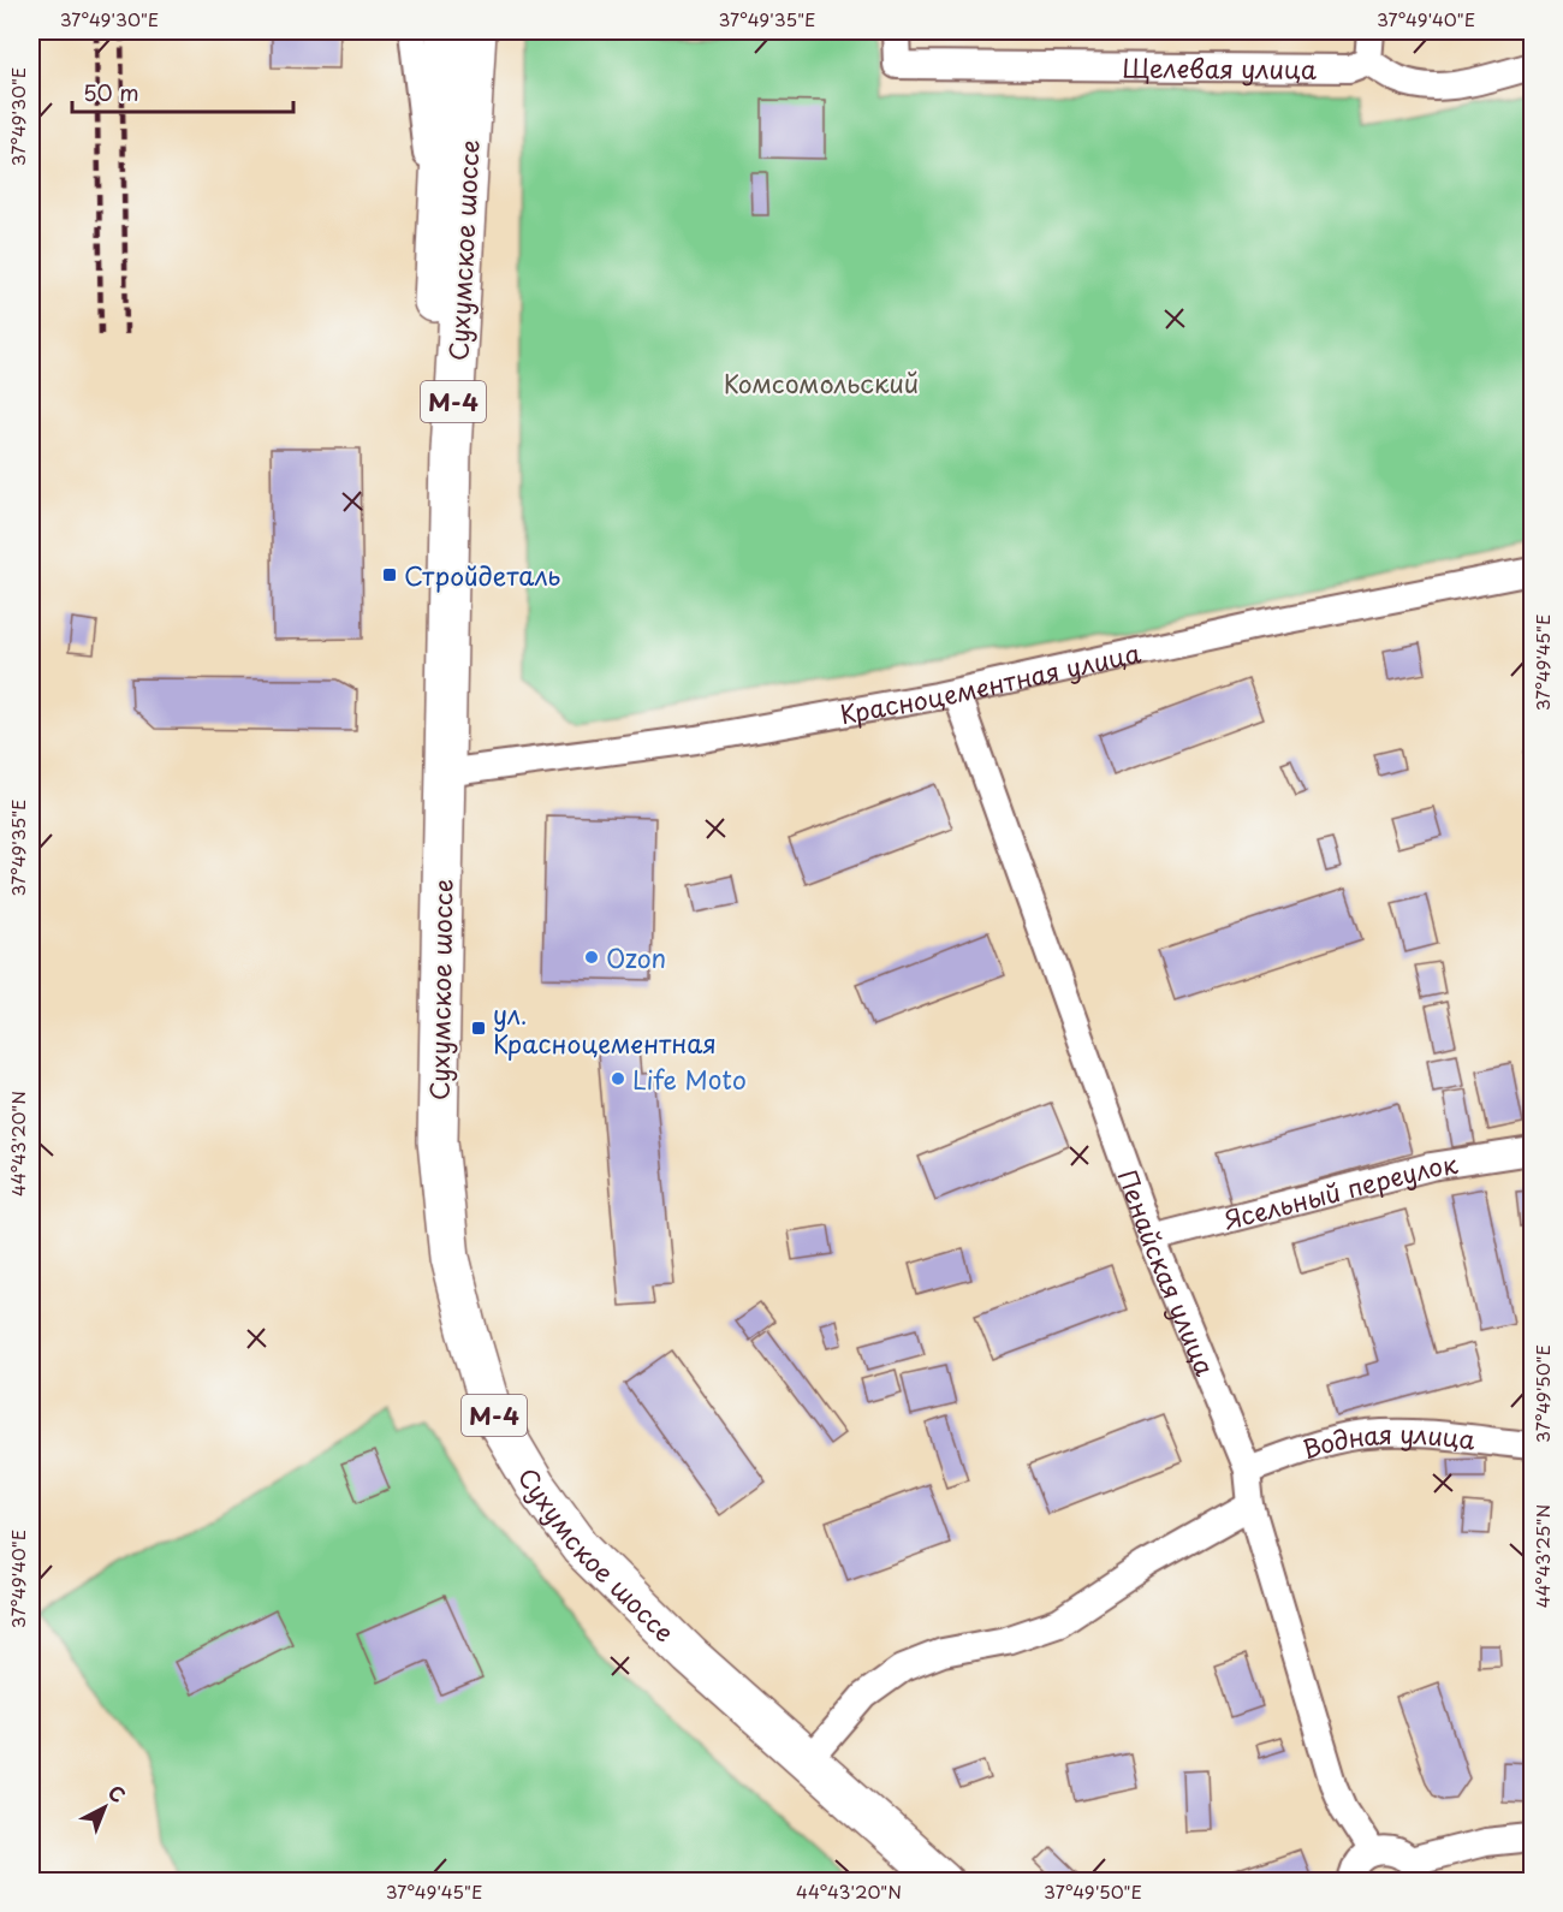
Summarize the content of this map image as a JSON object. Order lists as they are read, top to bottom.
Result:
{
  "streets": {
    "highway": ["Сухумское шоссе", "М-4"],
    "street": [
      "Щелевая улица",
      "Красноцементная улица",
      "Ясельный переулок",
      "Пенайская улица",
      "Водная улица"
    ]
  },
  "crossings": [
    ["Сухумское шоссе", "Красноцементная улица"],
    ["Красноцементная улица", "Пенайская улица"],
    ["Ясельный переулок", "Пенайская улица"],
    ["Пенайская улица", "Водная улица"]
  ],
  "parks": ["Комсомольский"],
  "places": {
    "transit": ["Стройдеталь", "ул. Красноцементная"],
    "other": ["Ozon", "Life Moto"]
  },
  "scale_bar": "50 m",
  "north": "top right",
  "coordinates": [
    "37°49'30\"E",
    "37°49'35\"E",
    "37°49'40\"E",
    "37°49'45\"E",
    "44°43'20\"N",
    "37°49'50\"E",
    "44°43'25\"N"
  ]
}
